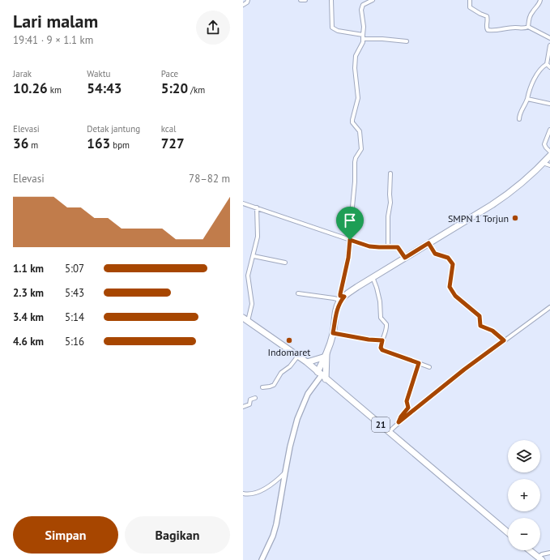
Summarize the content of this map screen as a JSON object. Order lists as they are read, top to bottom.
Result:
{
  "streets": {
    "main road": ["21"]
  },
  "places": ["SMPN 1 Torjun", "Indomaret"],
  "page": {
    "heading": ["Lari malam", "19:41 · 9 × 1.1 km"],
    "stats": [
      ["Jarak", "10.26 km"],
      ["Waktu", "54:43"],
      ["Pace", "5:20 /km"],
      ["Elevasi", "36 m"],
      ["Detak jantung", "163 bpm"],
      ["kcal", "727"]
    ],
    "chart": ["Elevasi", "78–82 m"],
    "list": [
      {
        "name": "1.1 km",
        "note": "5:07"
      },
      {
        "name": "2.3 km",
        "note": "5:43"
      },
      {
        "name": "3.4 km",
        "note": "5:14"
      },
      {
        "name": "4.6 km",
        "note": "5:16"
      }
    ],
    "map_buttons": ["+", "−"],
    "buttons": ["Simpan", "Bagikan"]
  }
}
